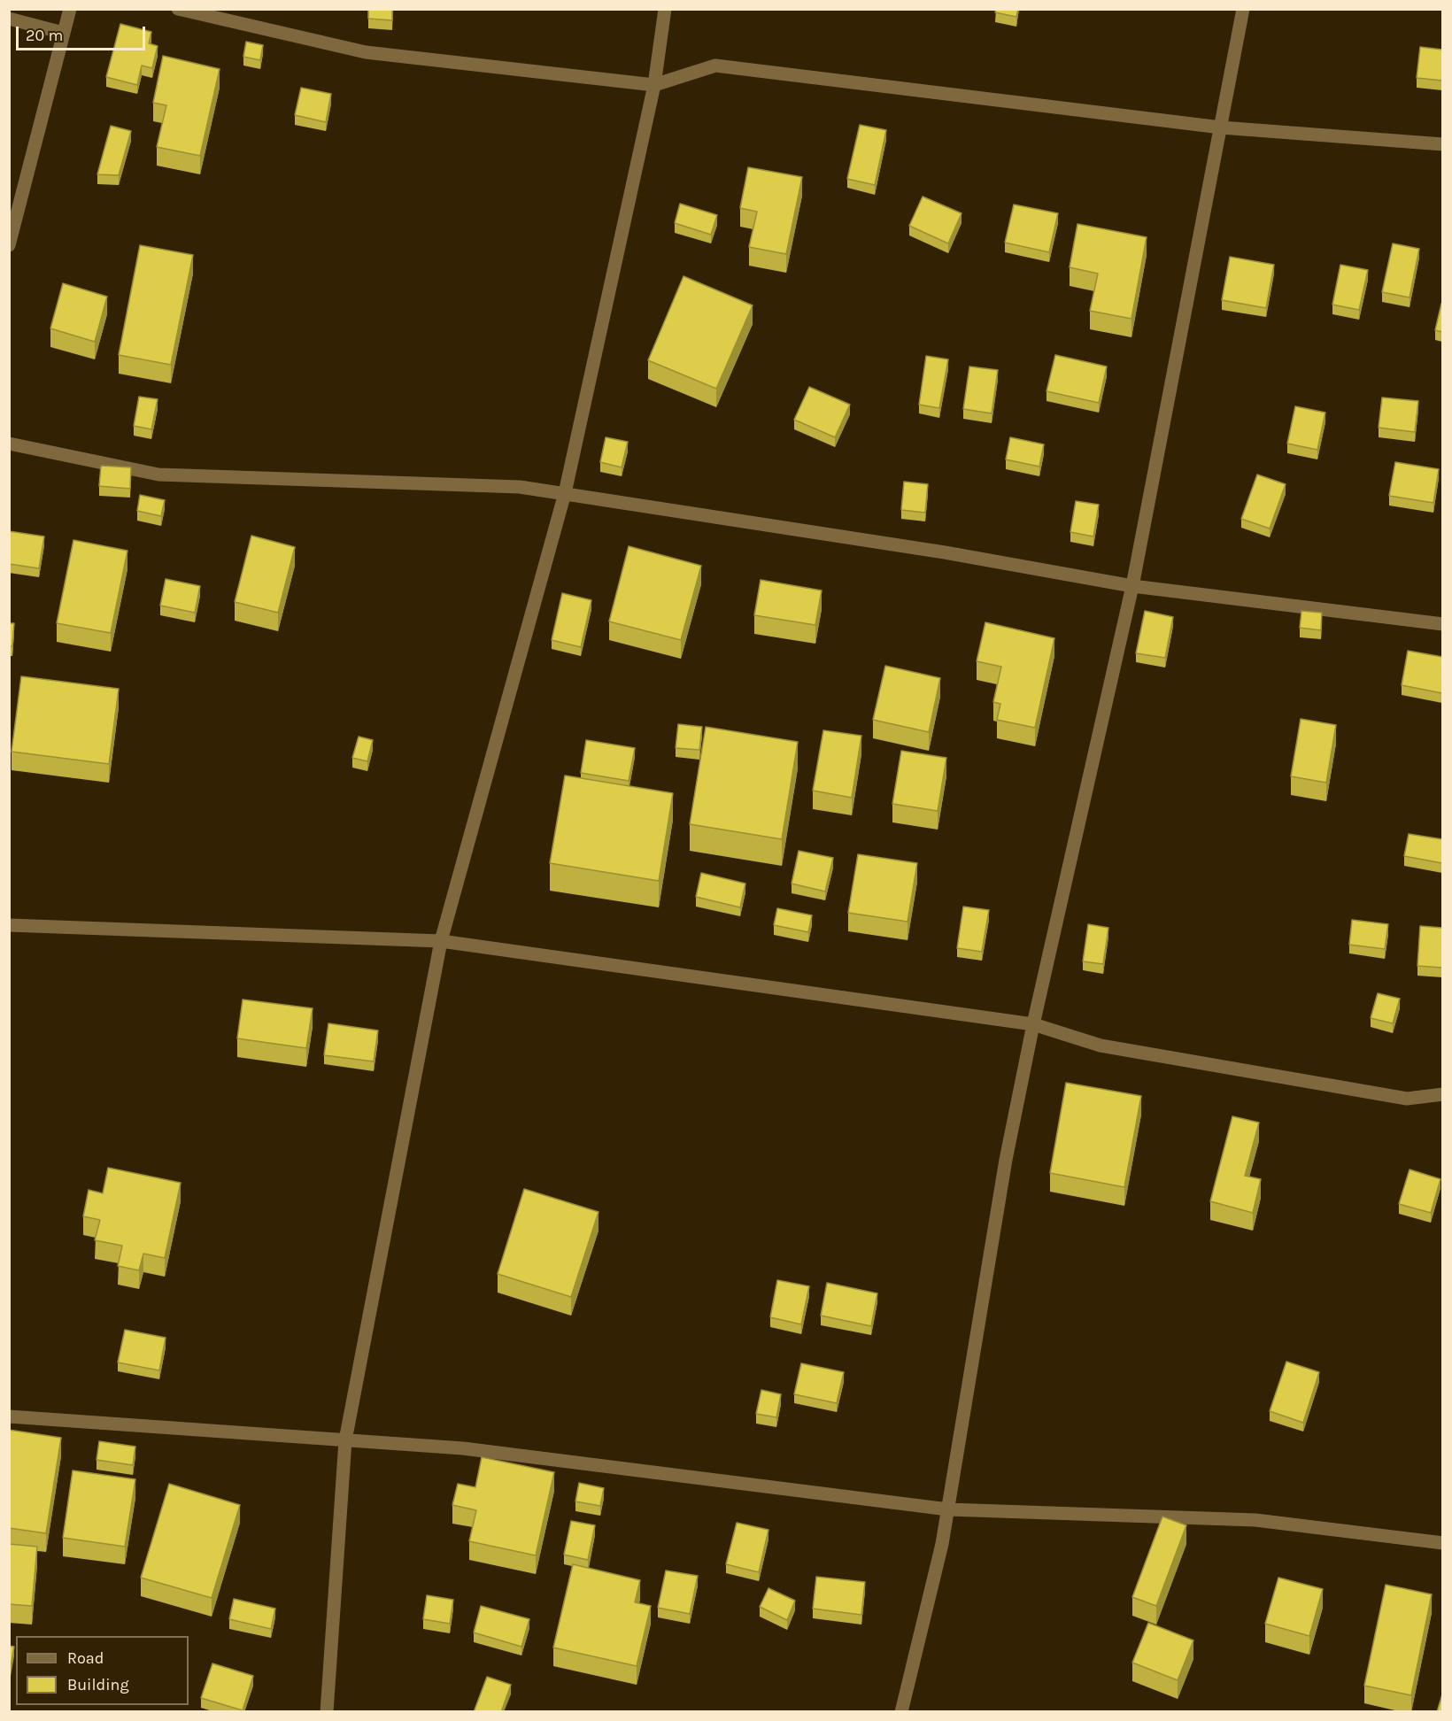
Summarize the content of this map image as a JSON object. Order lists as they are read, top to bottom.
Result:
{
  "legend": ["Road", "Building"],
  "scale_bar": "20 m"
}
